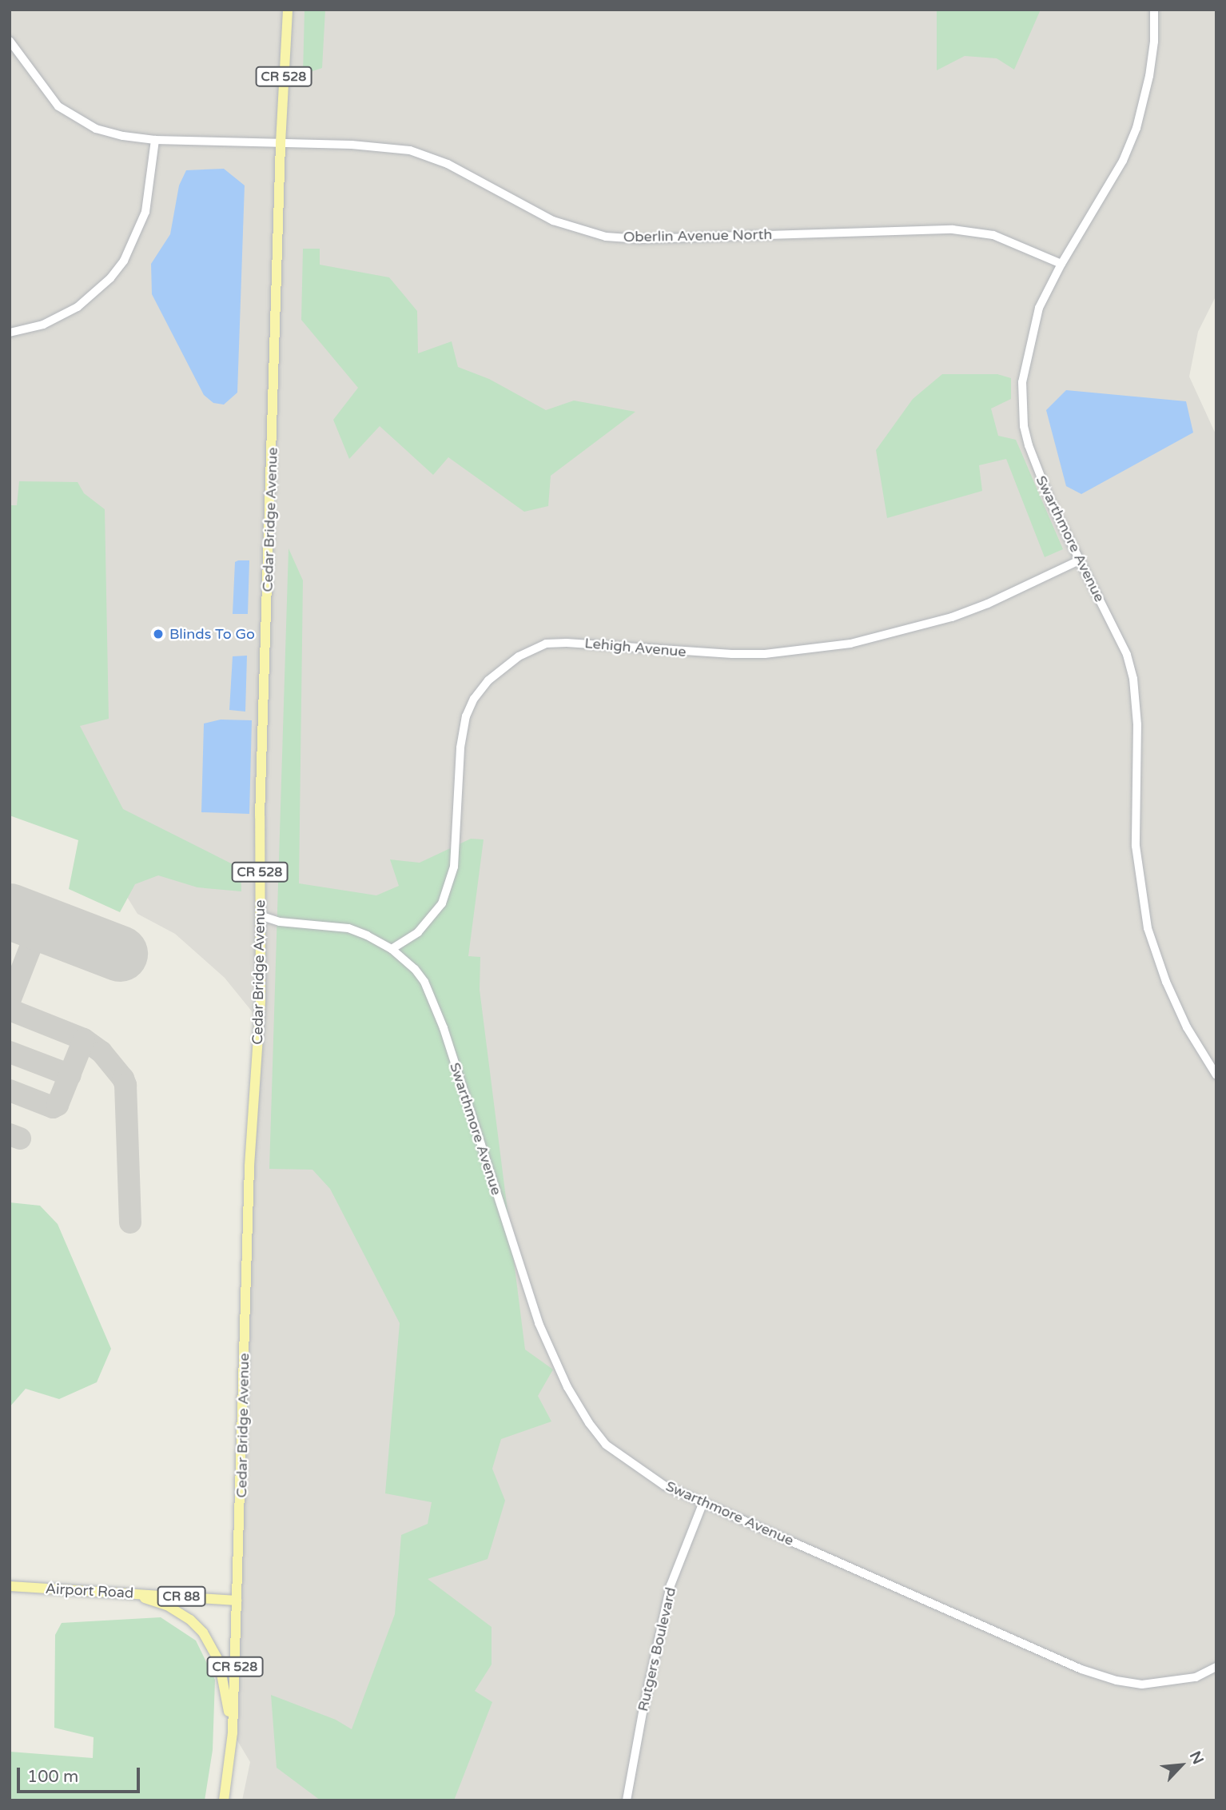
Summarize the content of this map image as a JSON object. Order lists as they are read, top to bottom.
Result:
{
  "streets": {
    "main road": [
      "CR 528",
      "Cedar Bridge Avenue",
      "Airport Road",
      "CR 88"
    ],
    "street": [
      "Oberlin Avenue North",
      "Swarthmore Avenue",
      "Lehigh Avenue",
      "Rutgers Boulevard"
    ]
  },
  "crossings": [
    ["Oberlin Avenue North", "Cedar Bridge Avenue"],
    ["Oberlin Avenue North", "Swarthmore Avenue"],
    ["Cedar Bridge Avenue", "Swarthmore Avenue"],
    ["Cedar Bridge Avenue", "Airport Road"],
    ["Swarthmore Avenue", "Lehigh Avenue"],
    ["Swarthmore Avenue", "Rutgers Boulevard"]
  ],
  "places": ["Blinds To Go"],
  "scale_bar": "100 m",
  "north": "top right"
}
